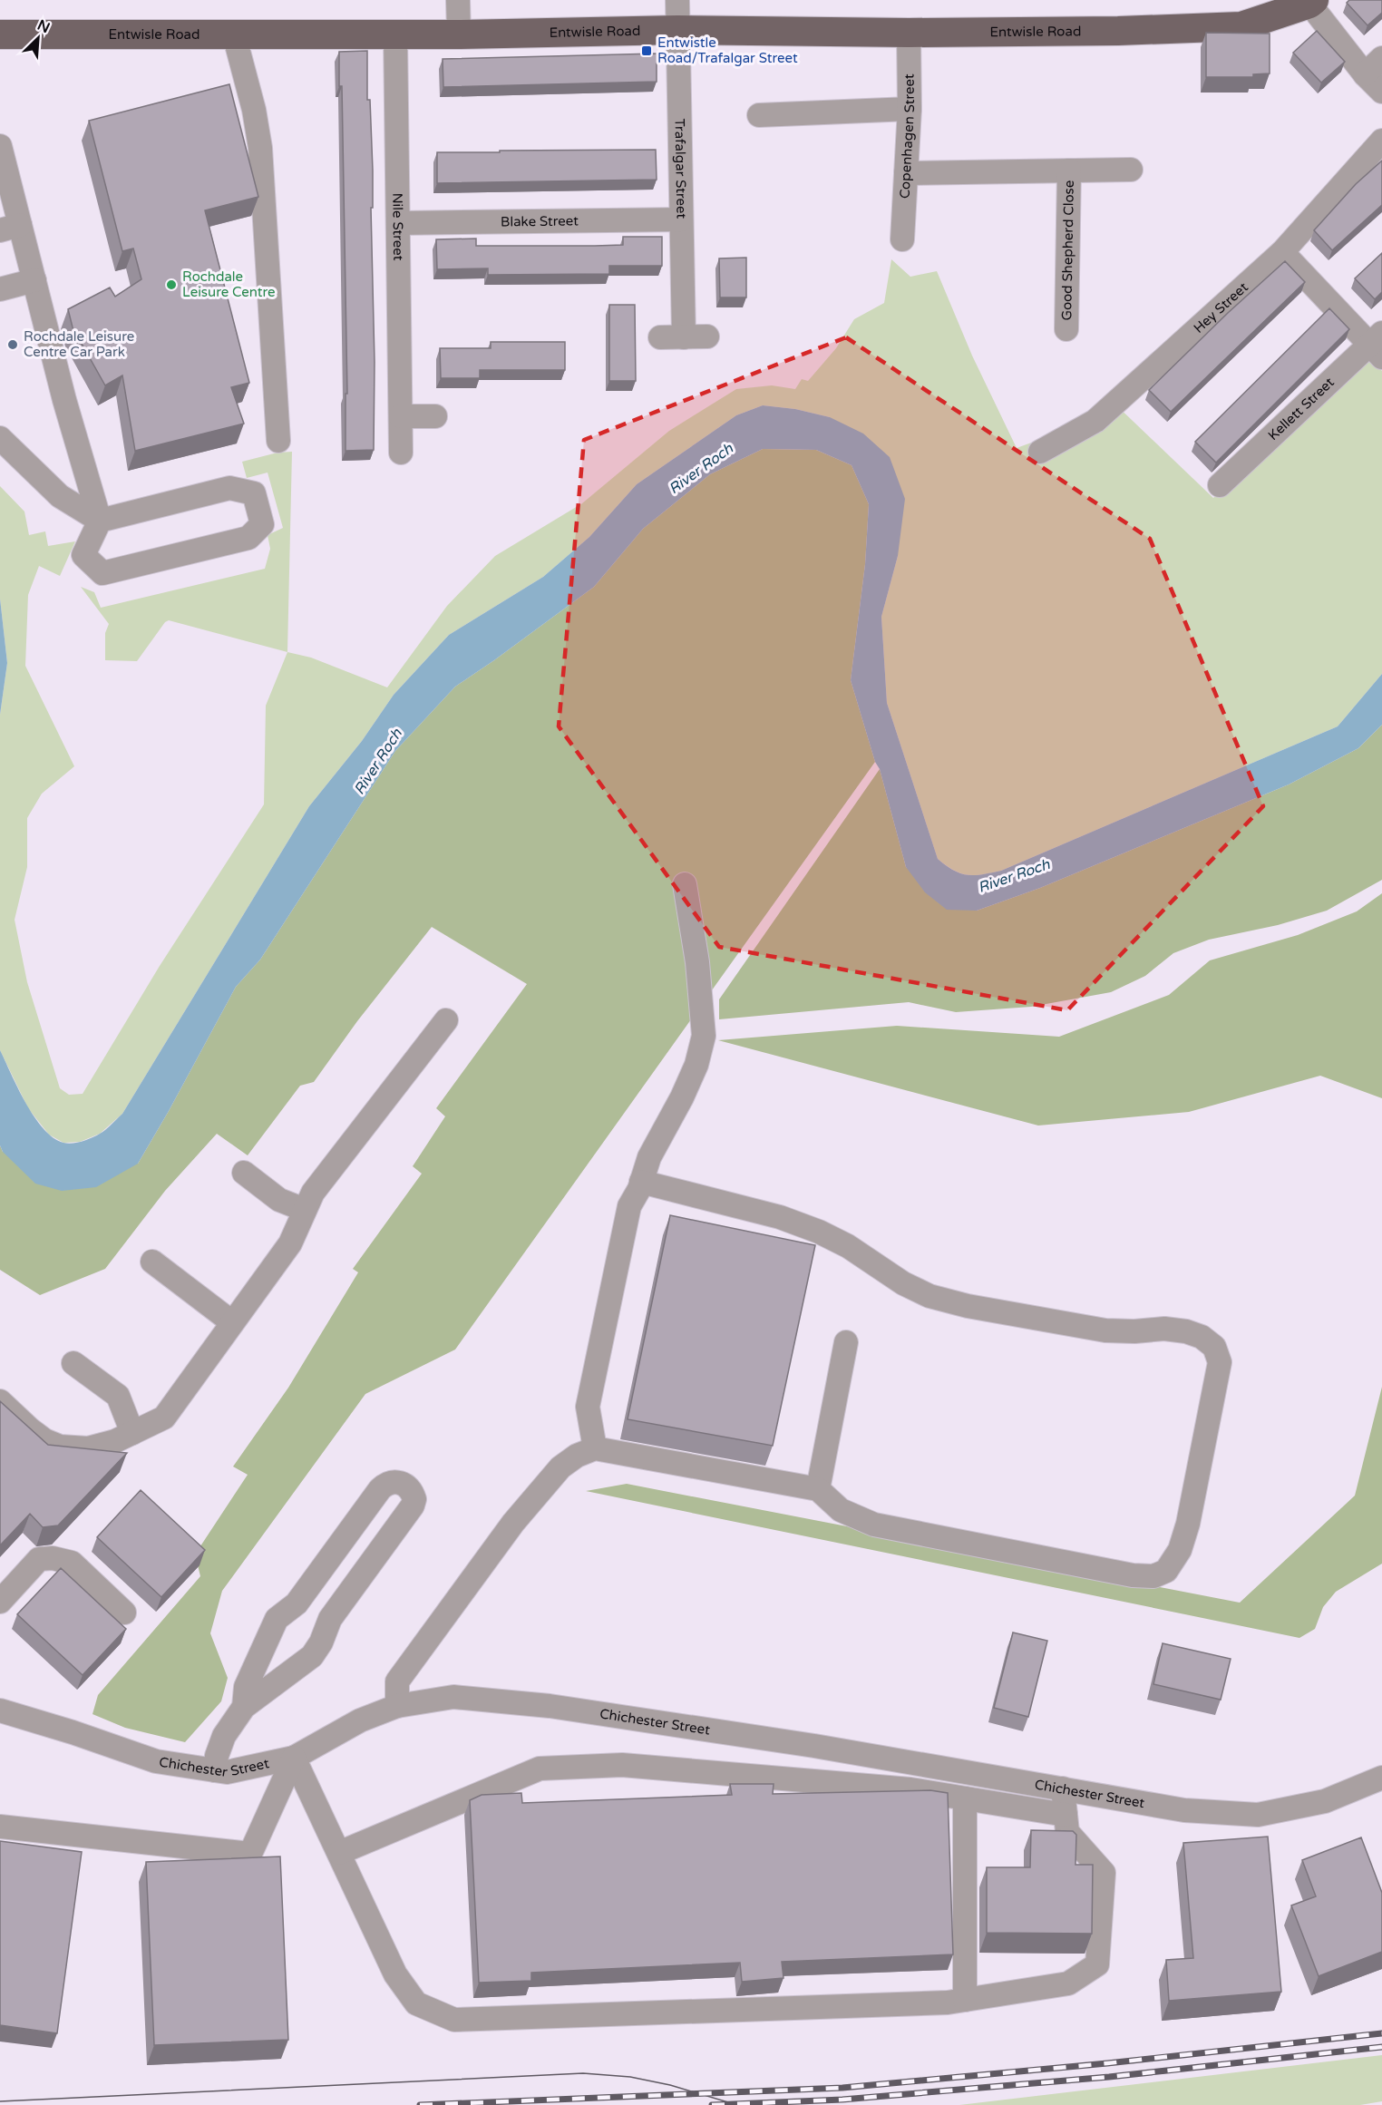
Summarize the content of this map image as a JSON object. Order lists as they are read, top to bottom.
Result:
{
  "streets": {
    "main road": ["Entwisle Road"],
    "street": [
      "Copenhagen Street",
      "Trafalgar Street",
      "Blake Street",
      "Nile Street",
      "Good Shepherd Close",
      "Hey Street",
      "Kellett Street",
      "Chichester Street"
    ]
  },
  "crossings": [
    ["Entwisle Road", "Copenhagen Street"],
    ["Entwisle Road", "Trafalgar Street"],
    ["Entwisle Road", "Nile Street"],
    ["Copenhagen Street", "Good Shepherd Close"],
    ["Trafalgar Street", "Blake Street"],
    ["Blake Street", "Nile Street"]
  ],
  "water": ["River Roch"],
  "places": {
    "transit": ["Entwistle Road/Trafalgar Street"],
    "other": ["Rochdale Leisure Centre", "Rochdale Leisure Centre Car Park"]
  },
  "north": "top right"
}
